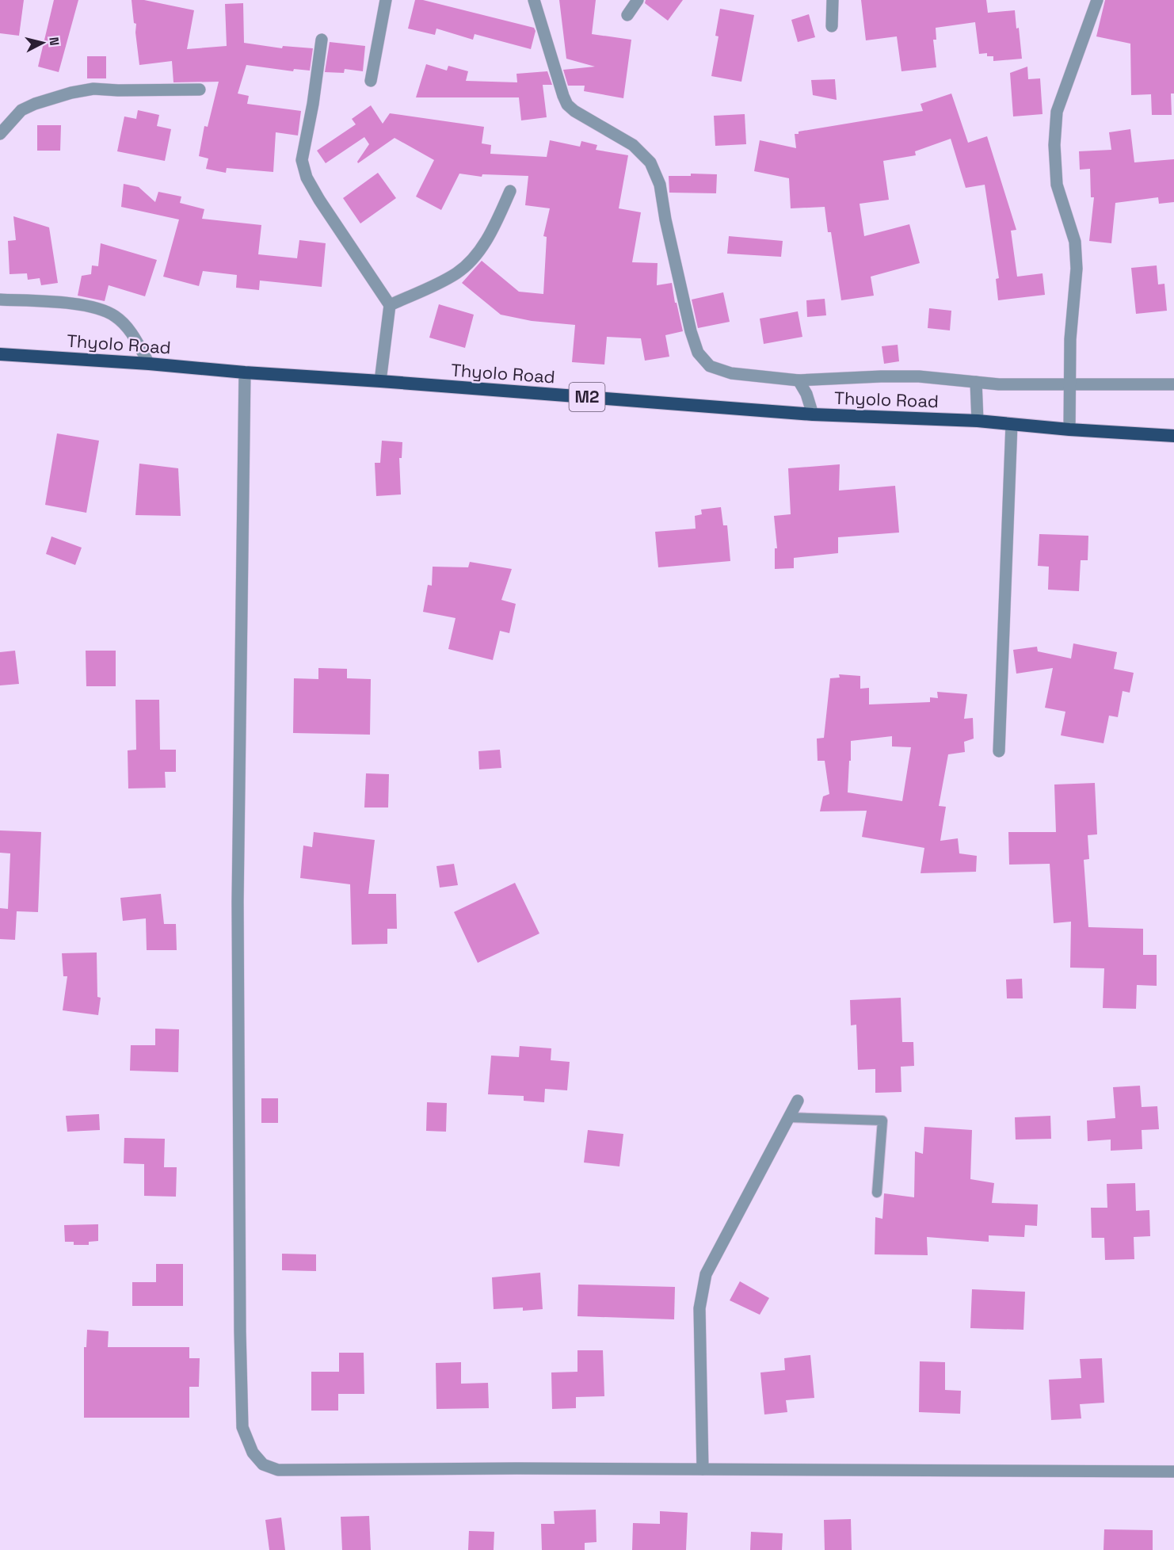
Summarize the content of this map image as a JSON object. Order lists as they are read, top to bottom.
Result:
{
  "streets": {
    "highway": ["Thyolo Road", "M2"]
  },
  "north": "right"
}
